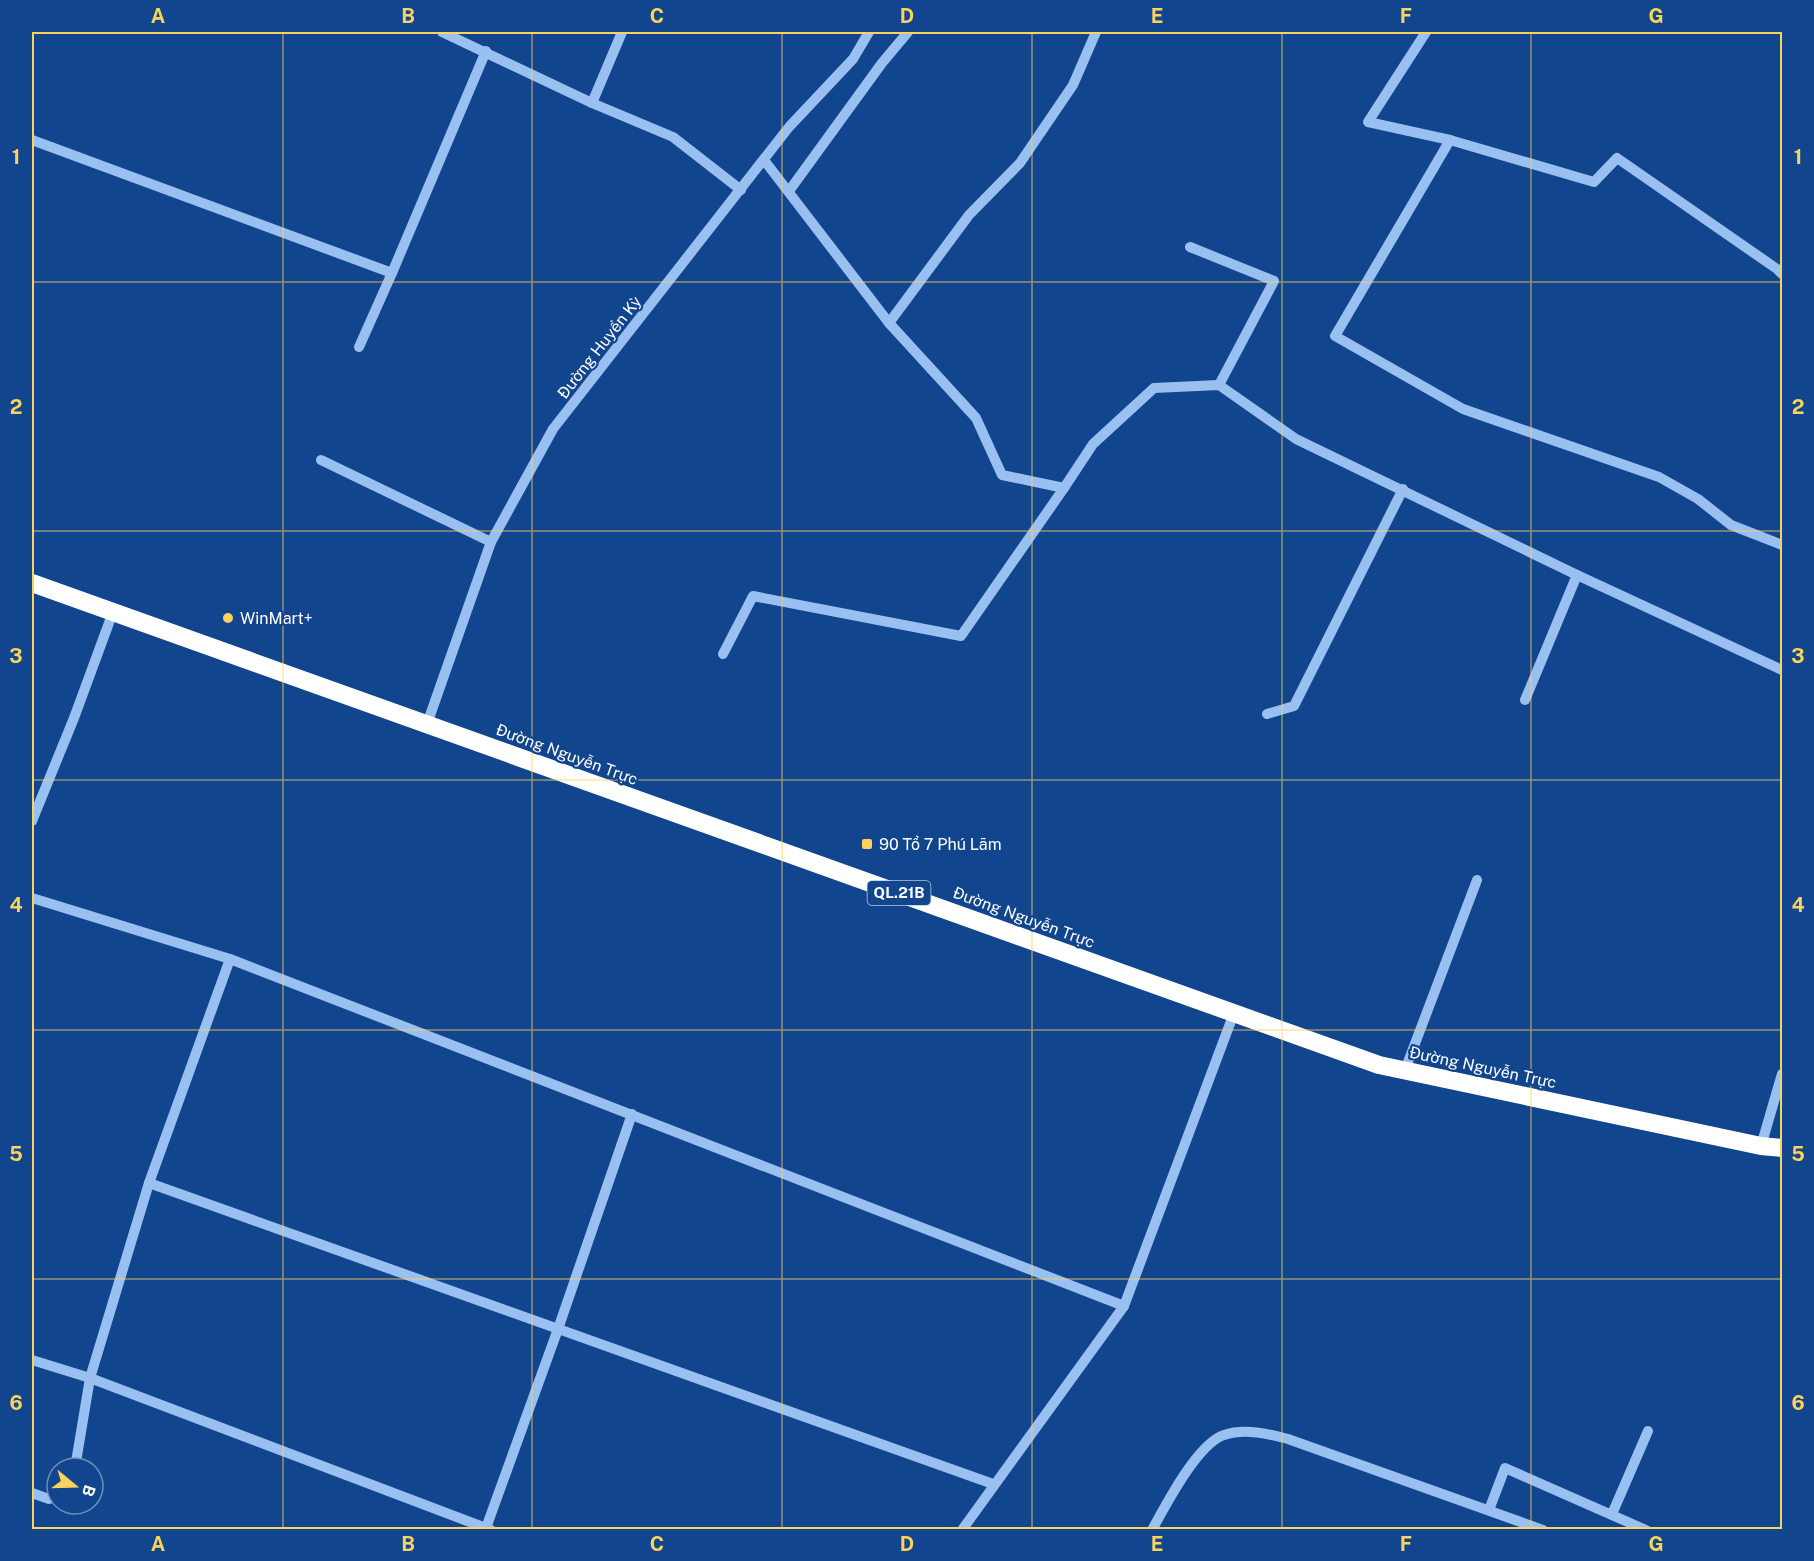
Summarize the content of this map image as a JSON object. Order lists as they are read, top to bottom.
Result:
{
  "streets": {
    "highway": ["Đường Nguyễn Trực", "QL.21B"],
    "street": ["Đường Huyền Kỳ"]
  },
  "crossings": [
    ["Đường Huyền Kỳ", "Đường Nguyễn Trực"]
  ],
  "places": {
    "other": ["WinMart+"],
    "transit": ["90 Tổ 7 Phú Lãm"]
  },
  "north": "right",
  "grid": {
    "columns": [
      "A",
      "B",
      "C",
      "D",
      "E",
      "F",
      "G"
    ],
    "rows": [
      "1",
      "2",
      "3",
      "4",
      "5",
      "6"
    ]
  }
}
